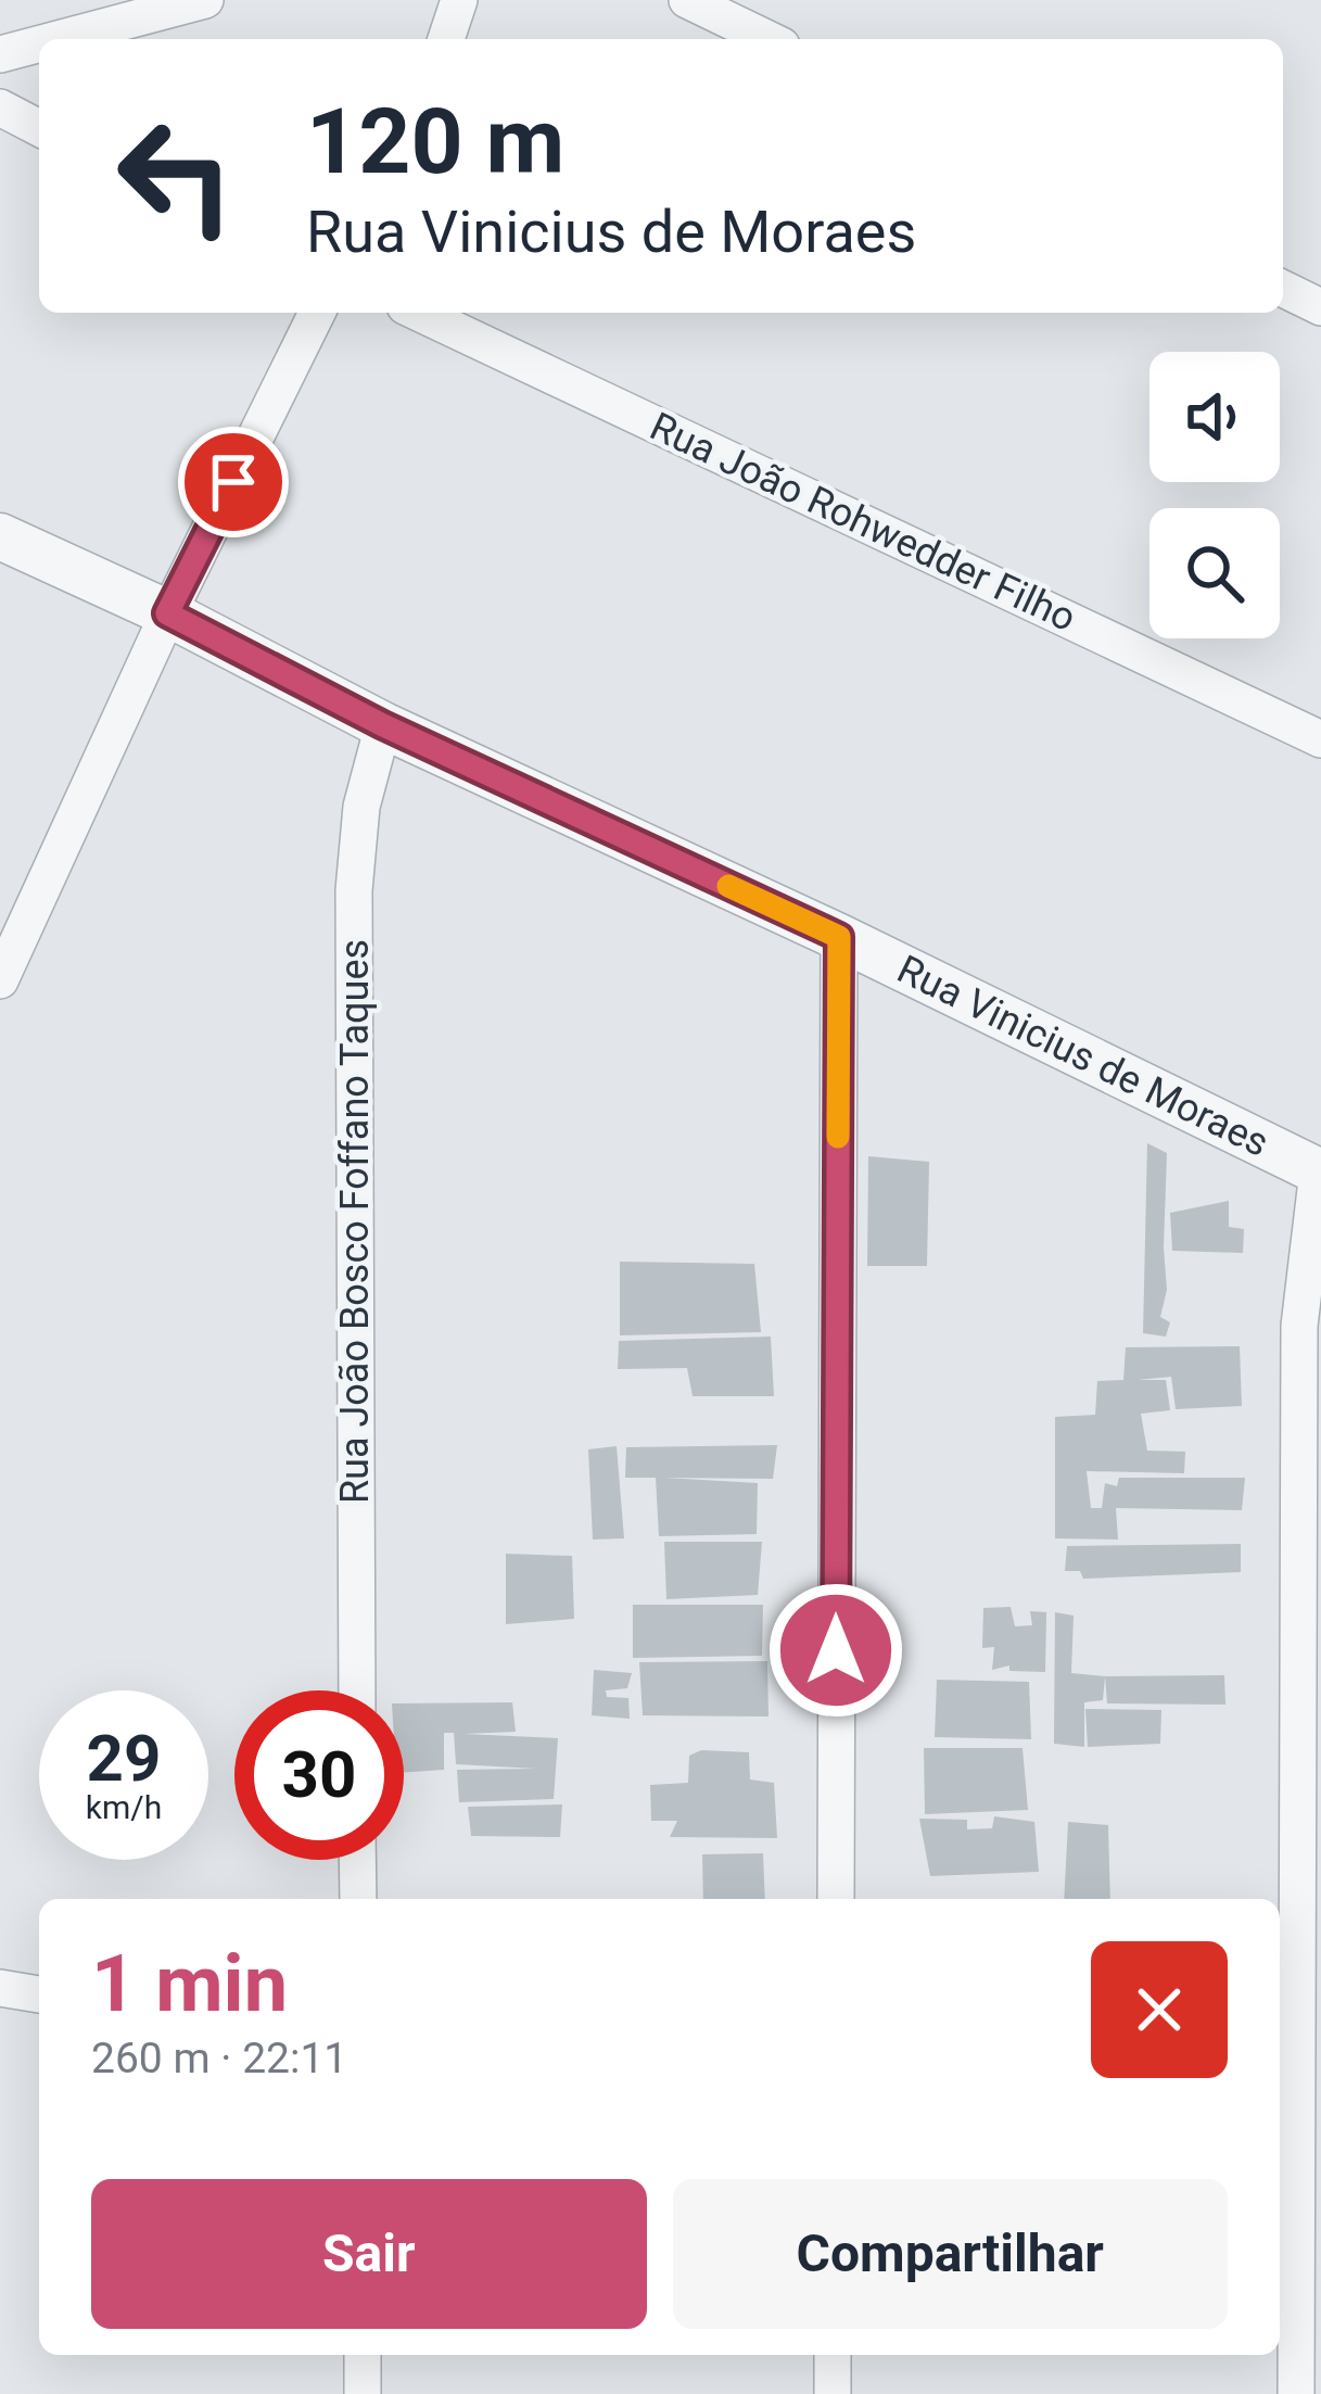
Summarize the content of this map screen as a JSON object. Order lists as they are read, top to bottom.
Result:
{
  "streets": {
    "street": ["Rua João Rohwedder Filho", "Rua Vinicius de Moraes", "Rua João Bosco Foffano Taques"]
  },
  "crossings": [
    ["Rua Vinicius de Moraes", "Rua João Bosco Foffano Taques"]
  ],
  "page": {
    "turn": ["120 m", "Rua Vinicius de Moraes"],
    "speed": "29 km/h",
    "limit": "30",
    "heading": ["1 min", "260 m · 22:11"],
    "buttons": ["Sair", "Compartilhar"]
  }
}
